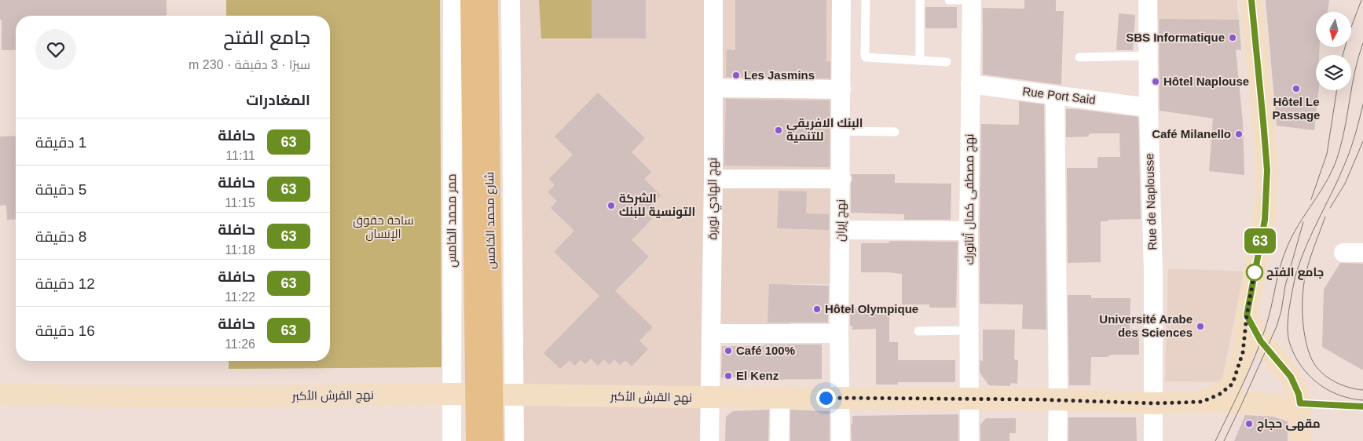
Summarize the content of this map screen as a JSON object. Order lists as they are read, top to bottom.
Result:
{
  "streets": {
    "main road": ["شارع محمد الخامس", "نهج القرش الأكبر"],
    "street": [
      "Rue Port Said",
      "نهج الهادي نويرة",
      "نهج مصطفى كمال أتاتورك",
      "Rue de Naplousse",
      "ممر محمد الخامس",
      "نهج إيران"
    ]
  },
  "crossings": [
    ["Rue Port Said", "نهج مصطفى كمال أتاتورك"],
    ["Rue Port Said", "Rue de Naplousse"],
    ["نهج الهادي نويرة", "نهج القرش الأكبر"],
    ["نهج مصطفى كمال أتاتورك", "نهج القرش الأكبر"],
    ["Rue de Naplousse", "نهج القرش الأكبر"],
    ["ممر محمد الخامس", "نهج القرش الأكبر"],
    ["شارع محمد الخامس", "نهج القرش الأكبر"],
    ["نهج إيران", "نهج القرش الأكبر"]
  ],
  "parks": ["ساحة حقوق الإنسان"],
  "places": [
    "SBS Informatique",
    "Les Jasmins",
    "Hôtel Naplouse",
    "Hôtel Le Passage",
    "البنك الافريقي للتنمية",
    "Café Milanello",
    "الشركة التونسية للبنك",
    "جامع الفتح",
    "Hôtel Olympique",
    "Université Arabe des Sciences",
    "Café 100%",
    "El Kenz",
    "مقهى حجاج"
  ],
  "lines": ["bus line 63"],
  "north": "bottom",
  "page": {
    "on_map": "63",
    "heading": [
      ["جامع الفتح", "سيرًا · 3 دقيقة · 230 m"],
      "المغادرات"
    ],
    "list": [
      {
        "mark": "63",
        "name": "حافلة",
        "note": "11:11",
        "value": "1 دقيقة"
      },
      {
        "mark": "63",
        "name": "حافلة",
        "note": "11:15",
        "value": "5 دقيقة"
      },
      {
        "mark": "63",
        "name": "حافلة",
        "note": "11:18",
        "value": "8 دقيقة"
      },
      {
        "mark": "63",
        "name": "حافلة",
        "note": "11:22",
        "value": "12 دقيقة"
      },
      {
        "mark": "63",
        "name": "حافلة",
        "note": "11:26",
        "value": "16 دقيقة"
      }
    ]
  }
}
